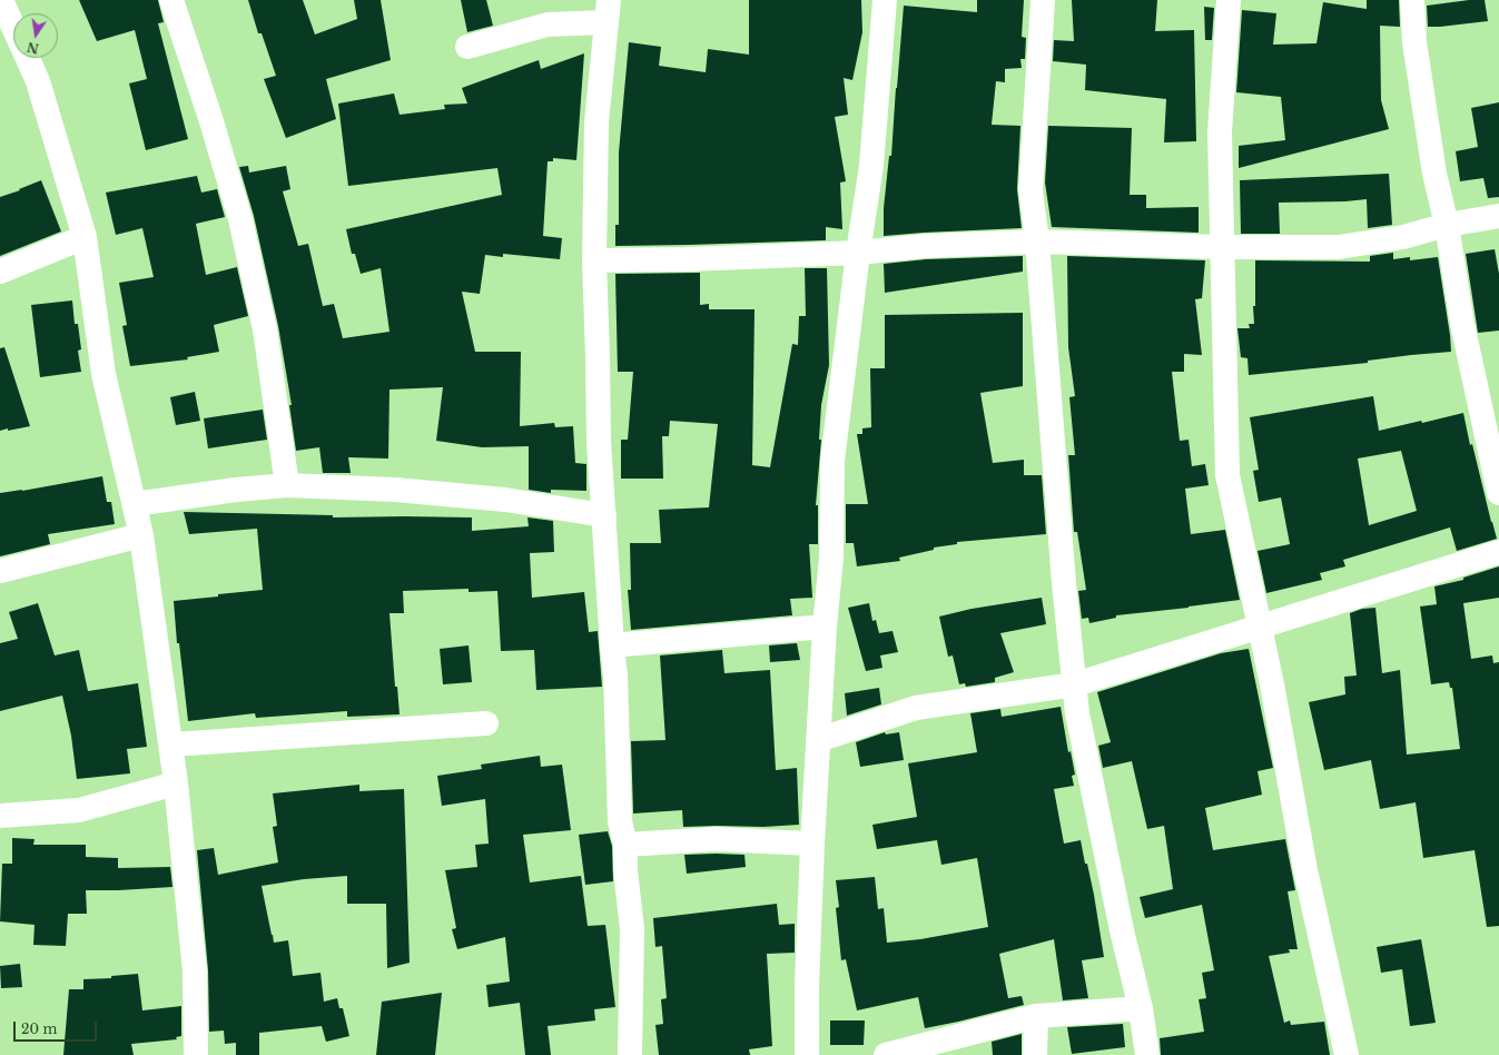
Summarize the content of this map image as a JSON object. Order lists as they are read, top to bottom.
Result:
{
  "scale_bar": "20 m",
  "north": "bottom"
}
